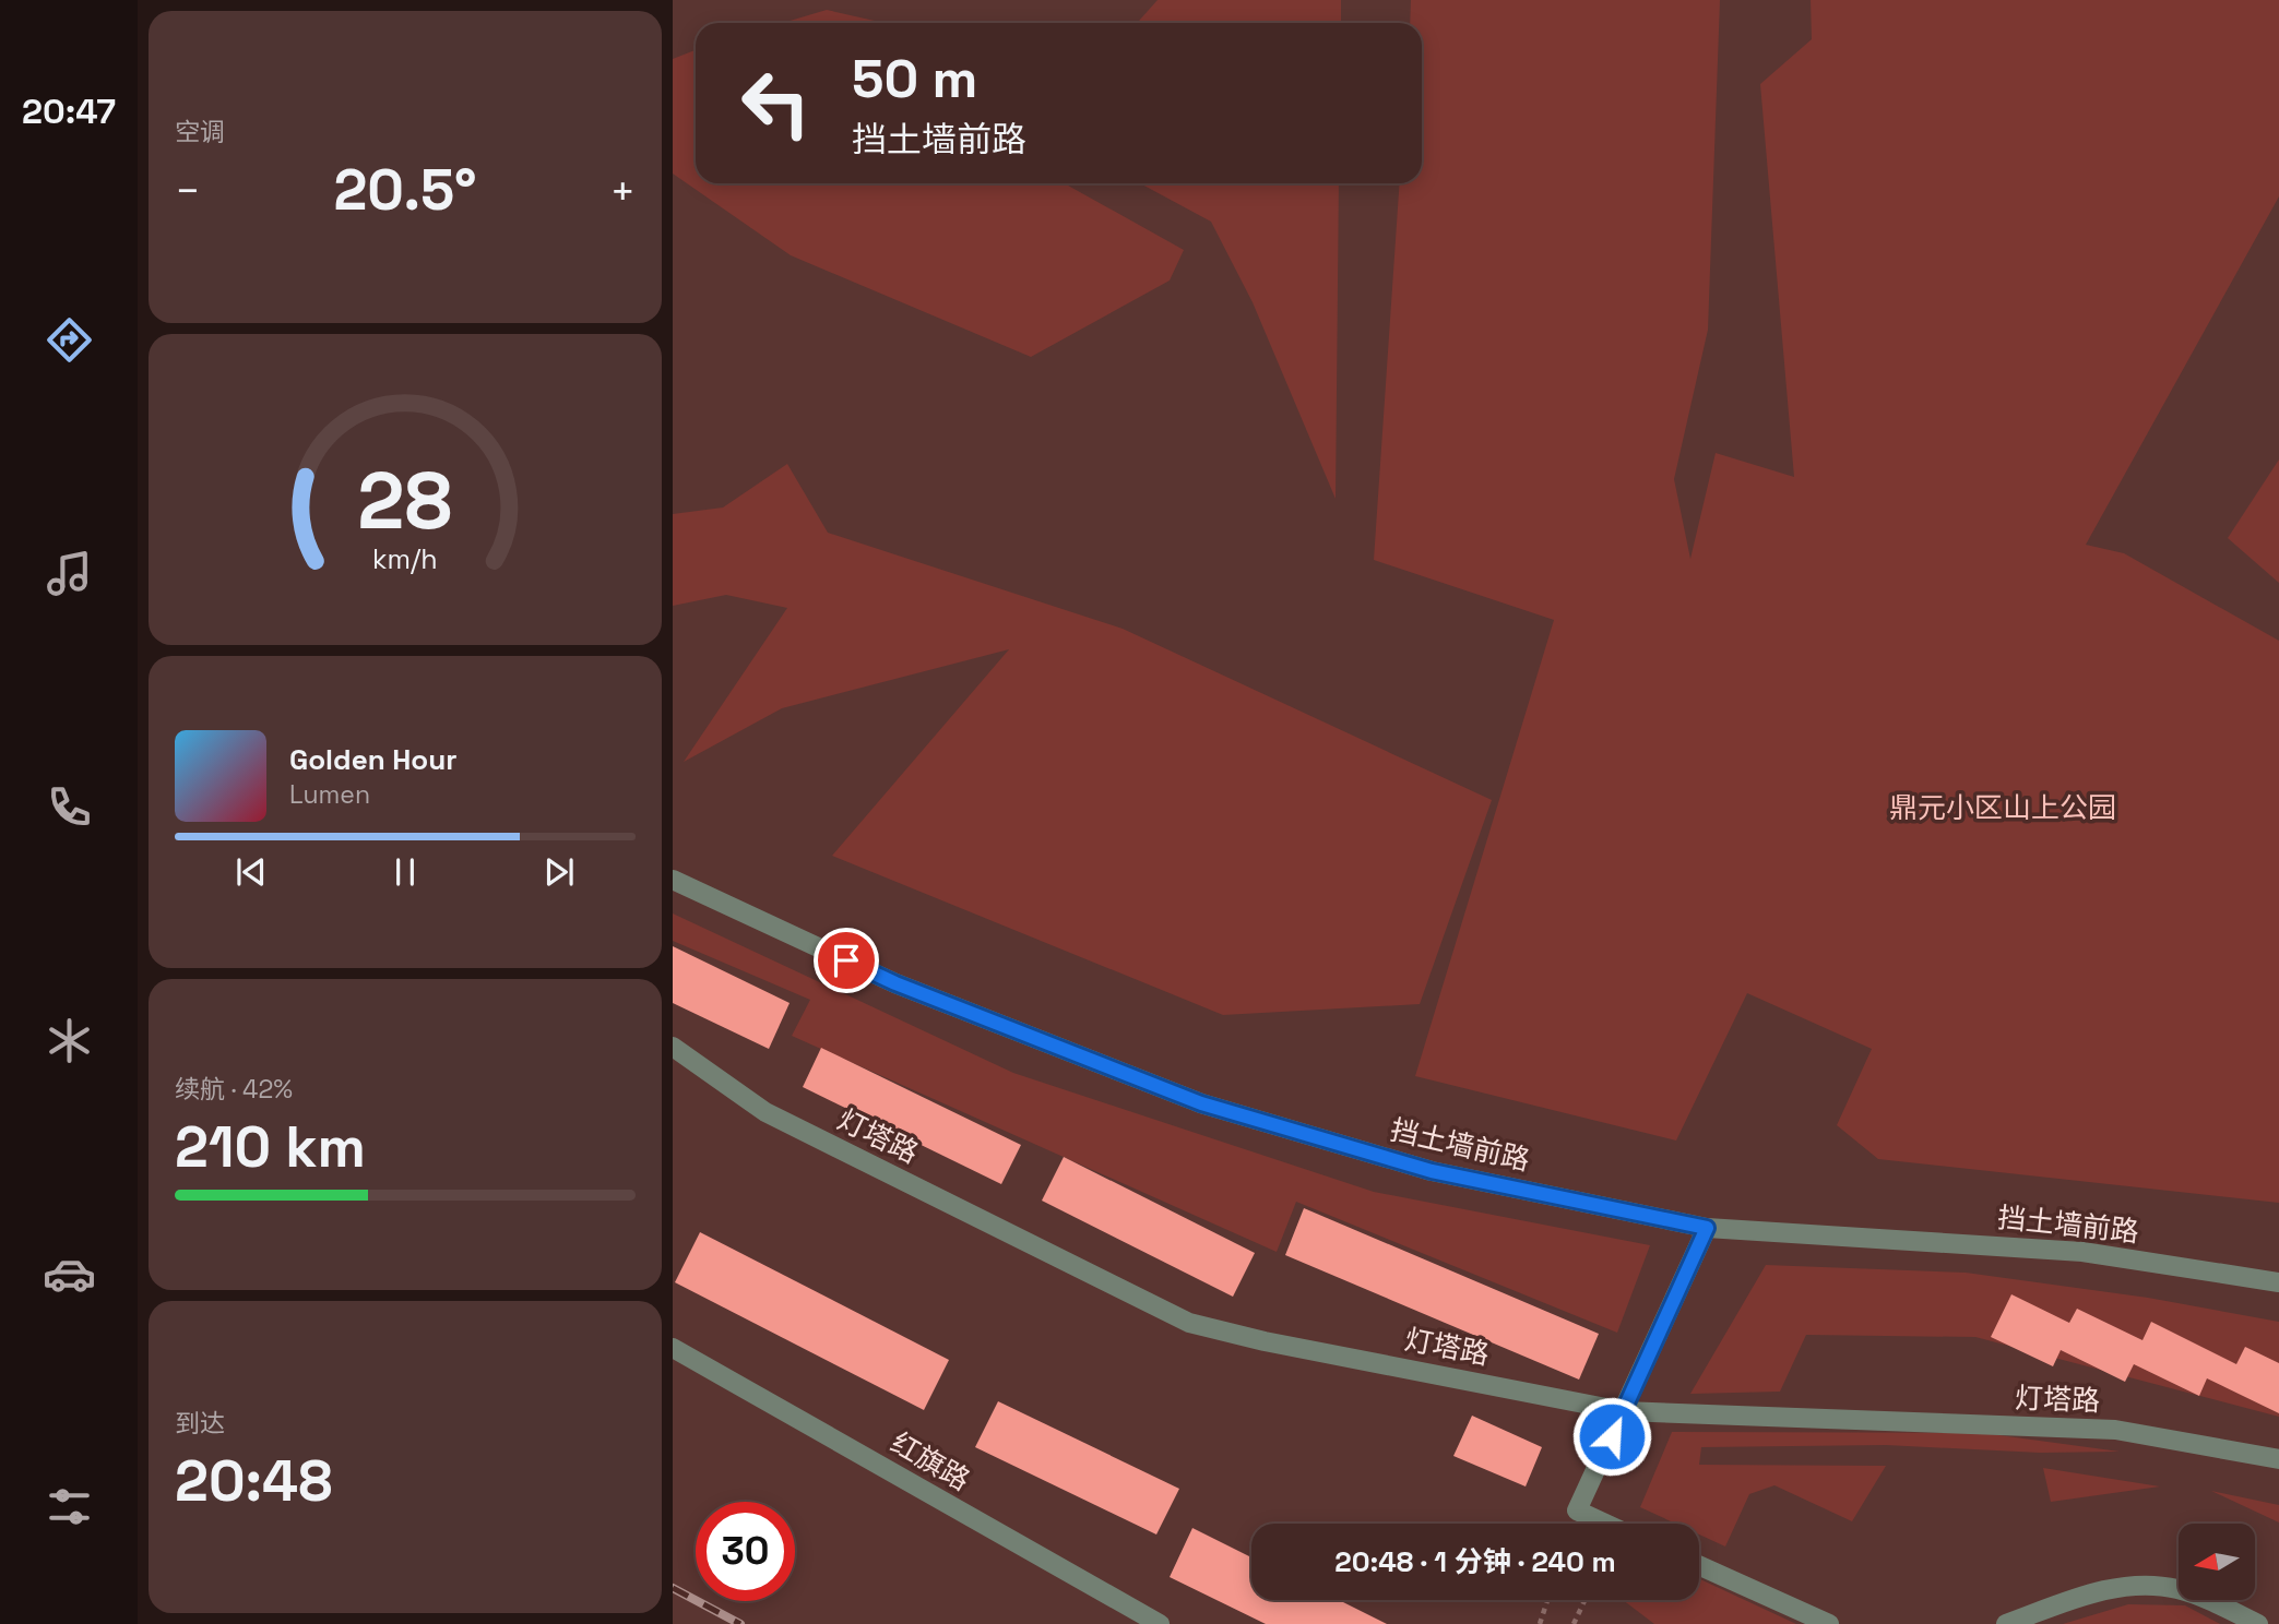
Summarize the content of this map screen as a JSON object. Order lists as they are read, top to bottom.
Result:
{
  "streets": {
    "street": ["灯塔路", "挡土墙前路", "红旗路"]
  },
  "parks": ["鼎元小区山上公园"],
  "north": "left",
  "page": {
    "tabs": "20:47",
    "tile": [
      "空调",
      ["续航 · 42%", "210 km"],
      ["到达", "20:48"]
    ],
    "turn": ["50 m", "挡土墙前路"],
    "heat": ["−", "20.5°", "+"],
    "song": ["Golden Hour", "Lumen"],
    "limit": "30",
    "trip": "20:48 · 1 分钟 · 240 m",
    "gauge": ["28", "km/h"]
  }
}
